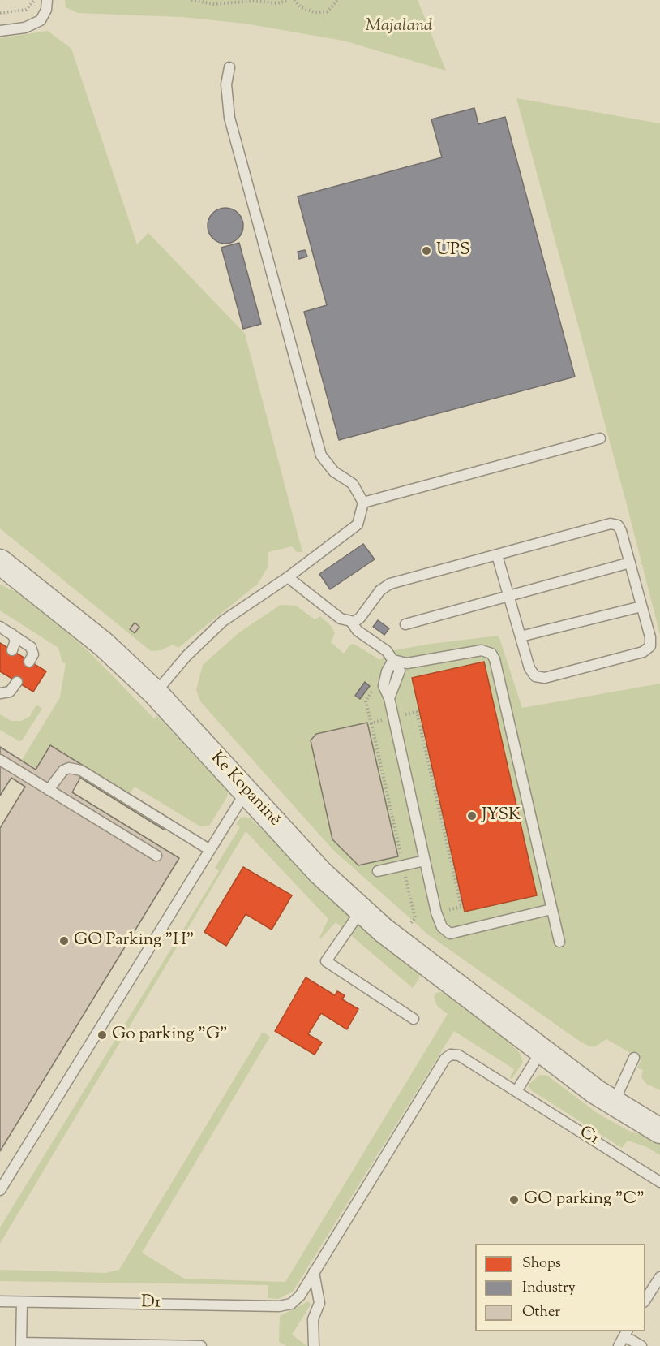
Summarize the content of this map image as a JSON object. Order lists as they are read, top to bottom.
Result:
{
  "streets": {
    "street": ["Ke Kopanině"],
    "lane": ["C1", "D1"]
  },
  "crossings": [
    ["C1", "D1"]
  ],
  "parks": ["Majaland"],
  "places": [
    "UPS",
    "JYSK",
    "GO Parking \"H\"",
    "Go parking \"G\"",
    "GO parking \"C\""
  ],
  "legend": ["Shops", "Industry", "Other"]
}
